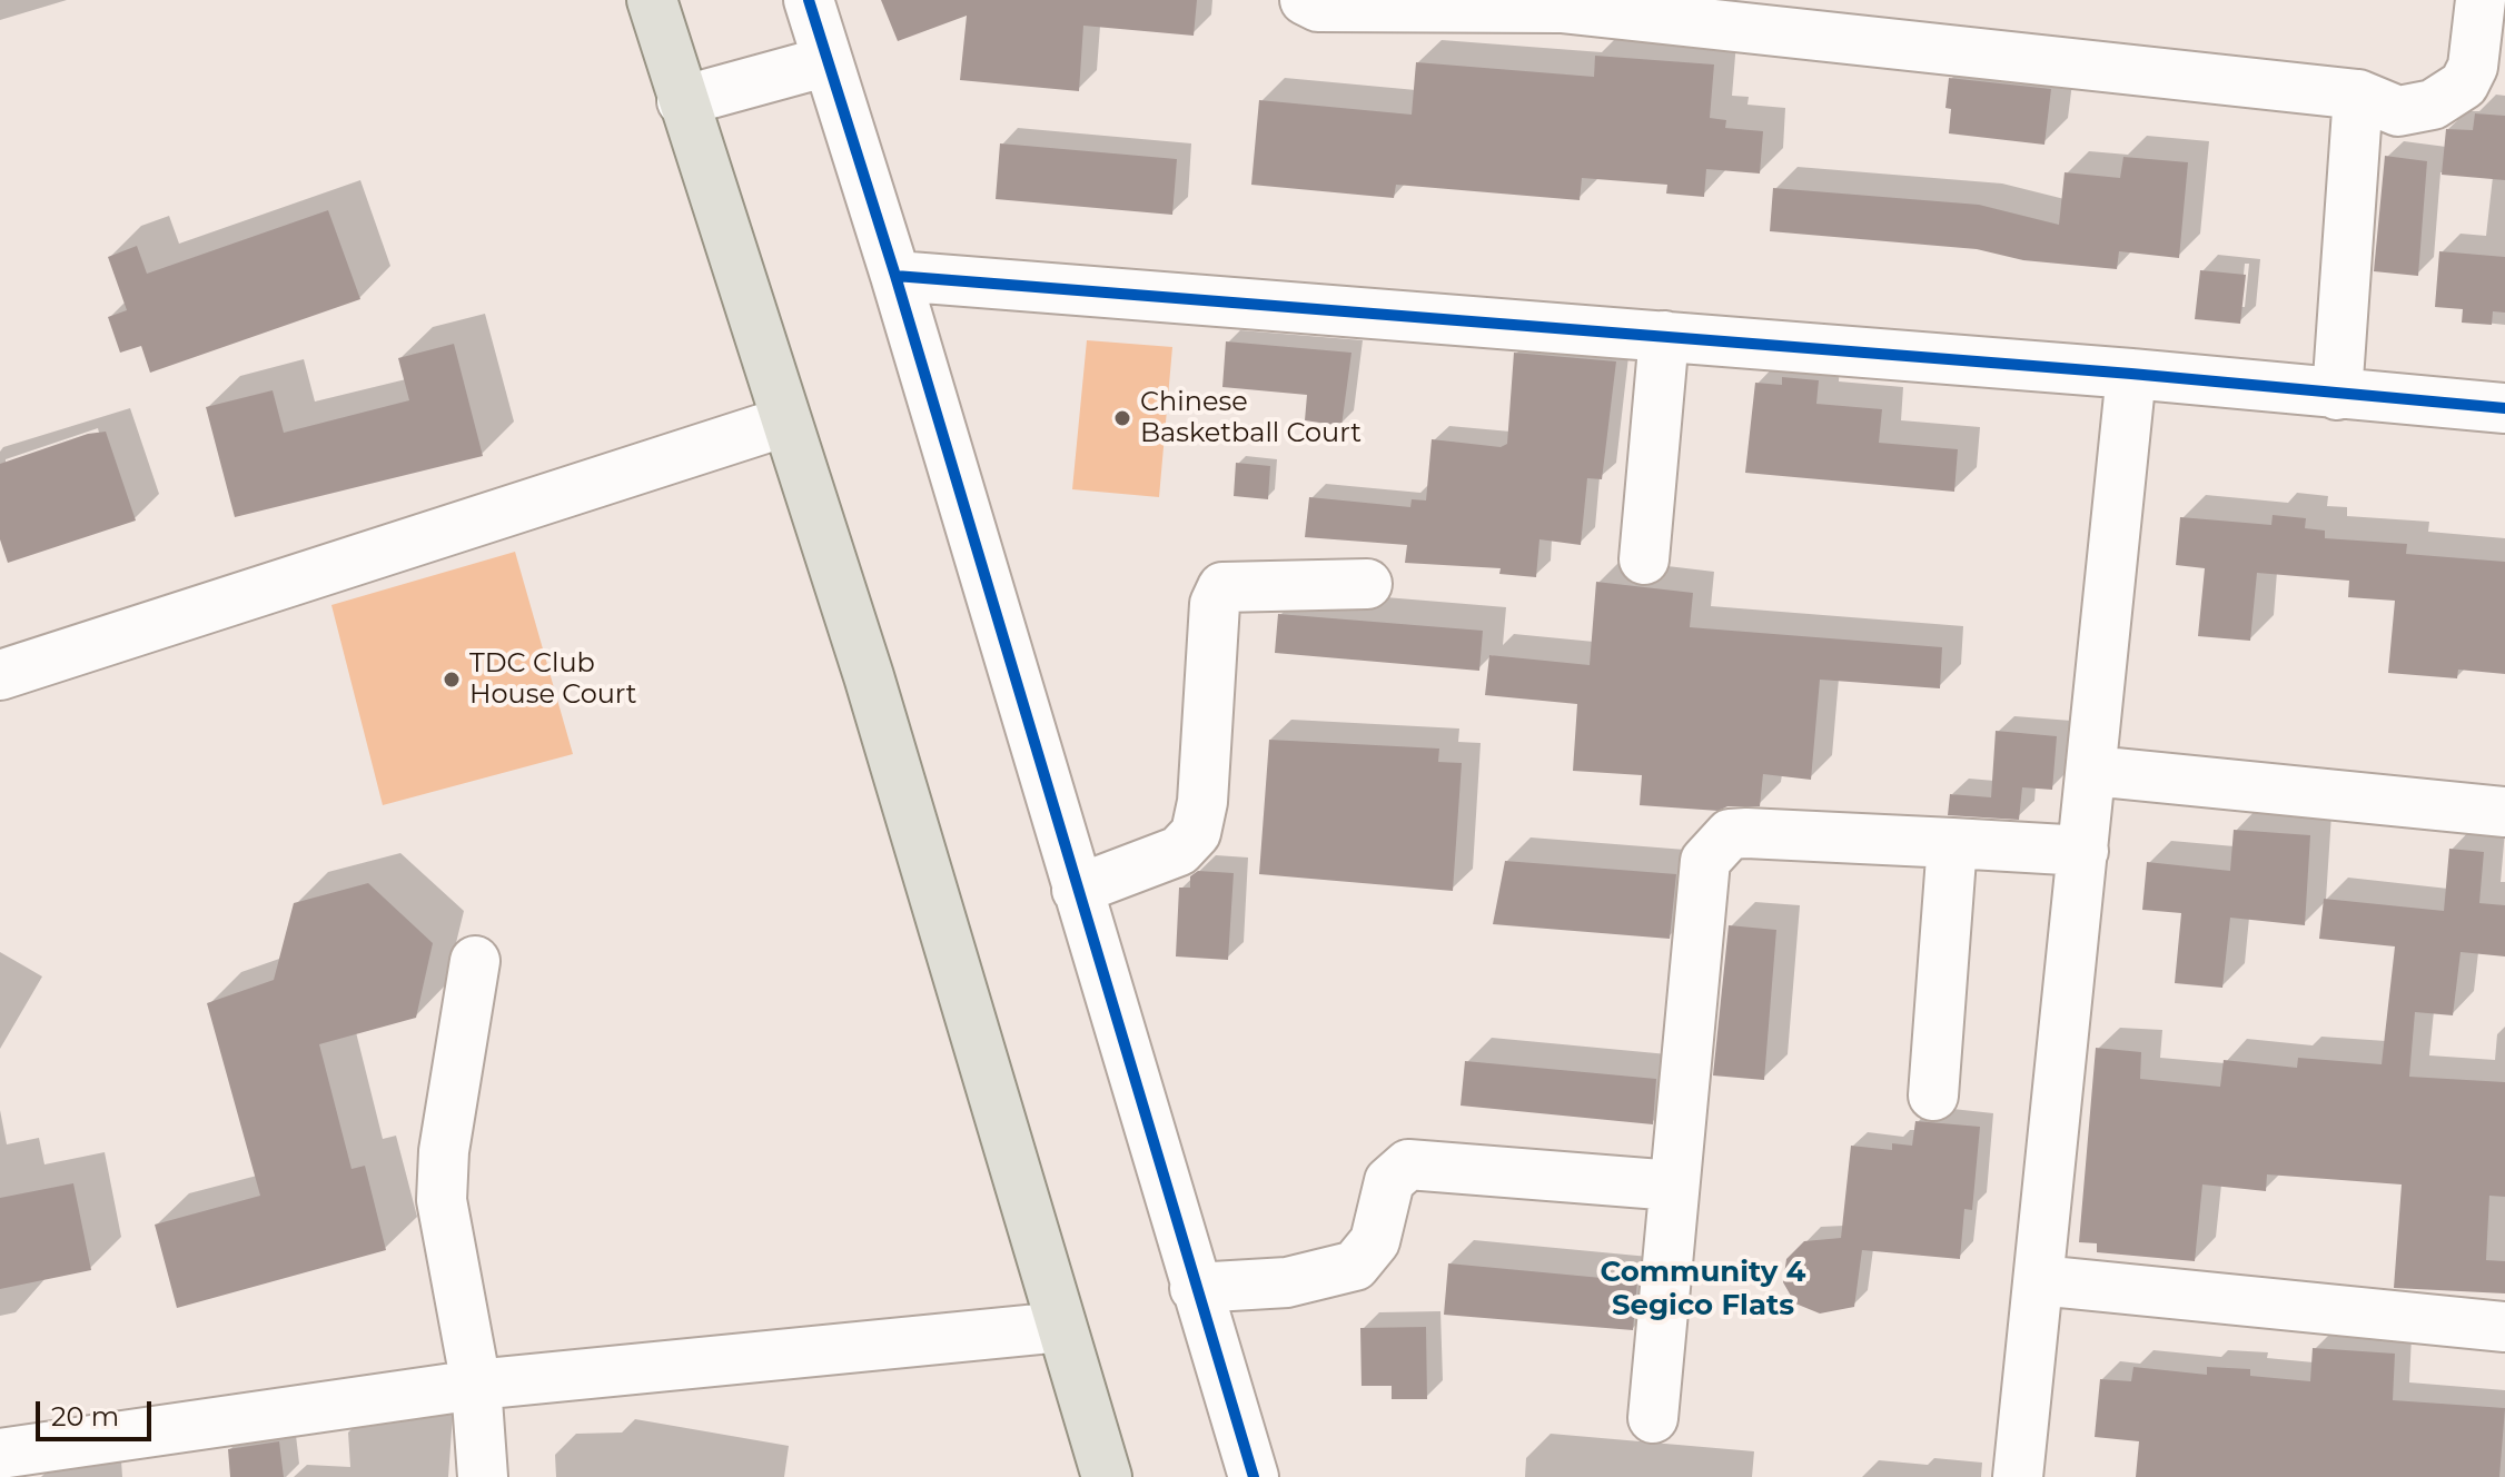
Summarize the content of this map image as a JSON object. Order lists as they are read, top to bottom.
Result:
{
  "districts": ["Community 4 Segico Flats"],
  "places": ["Chinese Basketball Court", "TDC Club House Court"],
  "scale_bar": "20 m"
}
